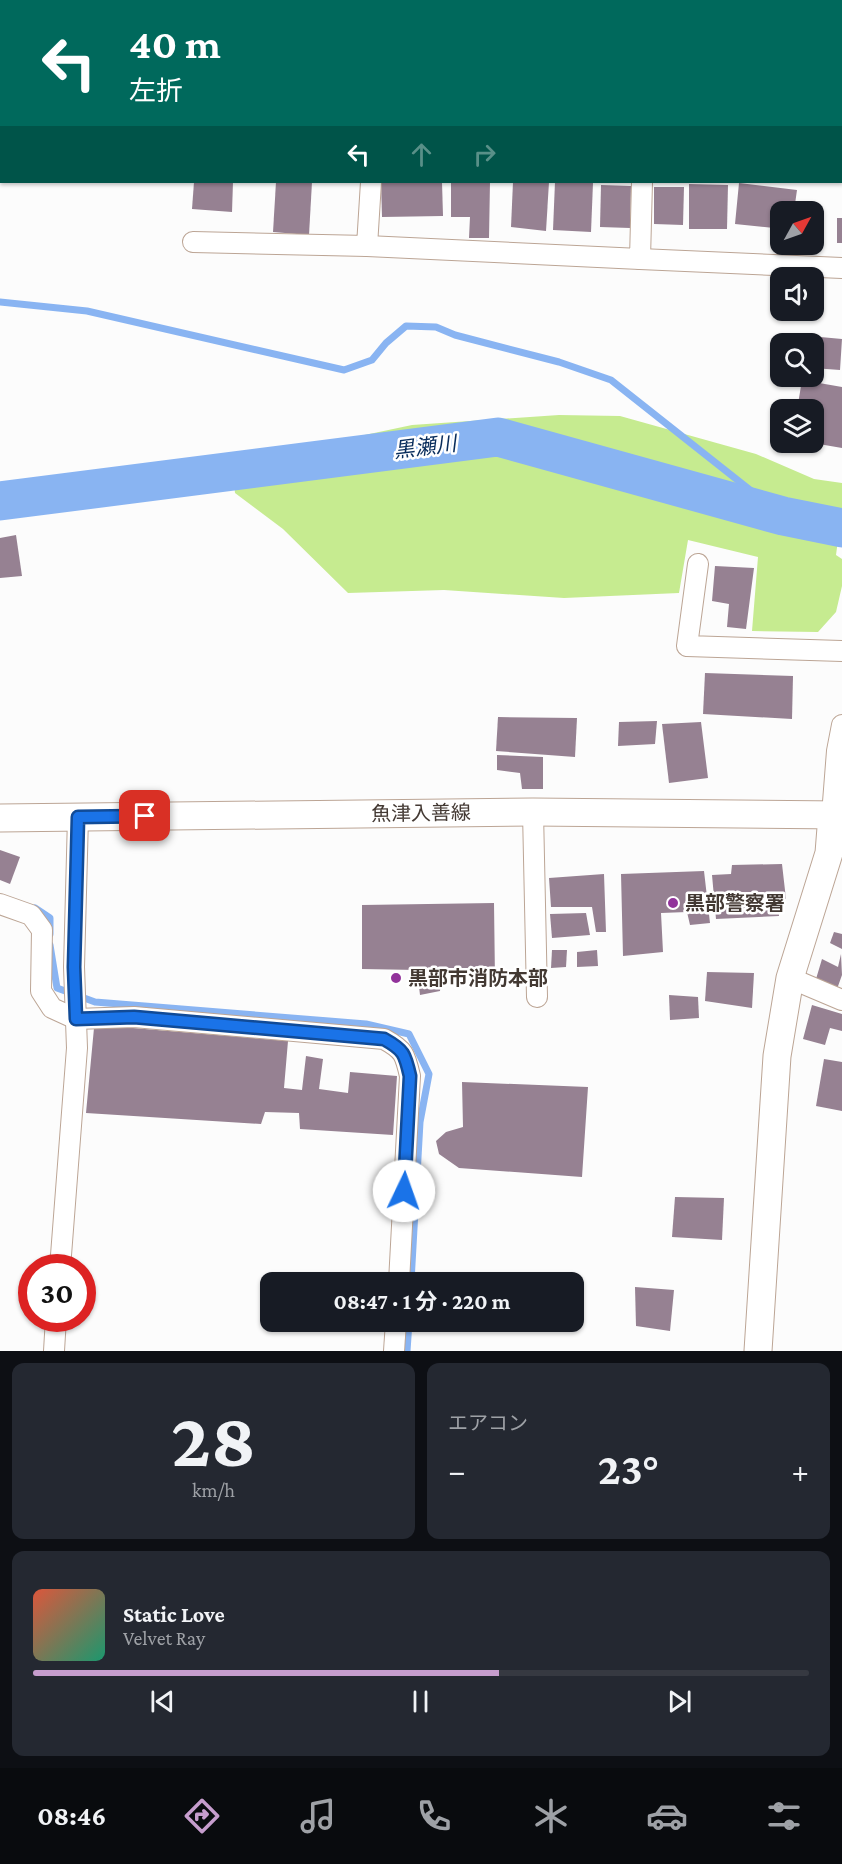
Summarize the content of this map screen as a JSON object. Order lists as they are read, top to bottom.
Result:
{
  "streets": {
    "main road": ["魚津入善線"]
  },
  "water": ["黒瀬川"],
  "places": ["黒部警察署", "黒部市消防本部"],
  "north": "top right",
  "page": {
    "turn": ["40 m", "左折"],
    "limit": "30",
    "trip": "08:47 · 1 分 · 220 m",
    "tile": [
      ["28", "km/h"],
      "エアコン"
    ],
    "heat": ["−", "23°", "+"],
    "song": ["Static Love", "Velvet Ray"],
    "tabs": "08:46"
  }
}
